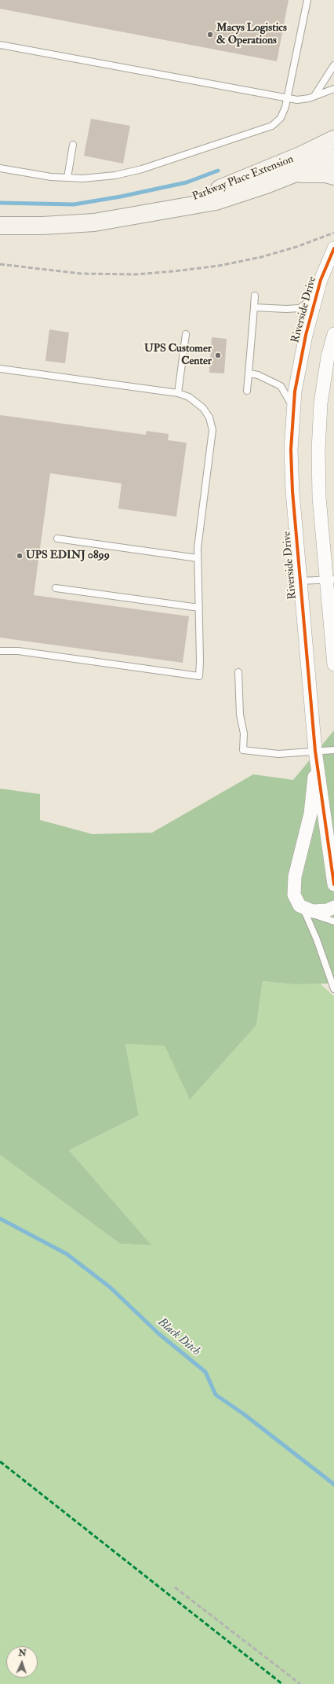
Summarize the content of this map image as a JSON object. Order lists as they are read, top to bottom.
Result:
{
  "streets": {
    "main road": ["Parkway Place Extension"],
    "street": ["Riverside Drive"]
  },
  "water": ["Black Ditch"],
  "places": ["Macys Logistics & Operations", "UPS Customer Center", "UPS EDINJ 0899"],
  "north": "top"
}
